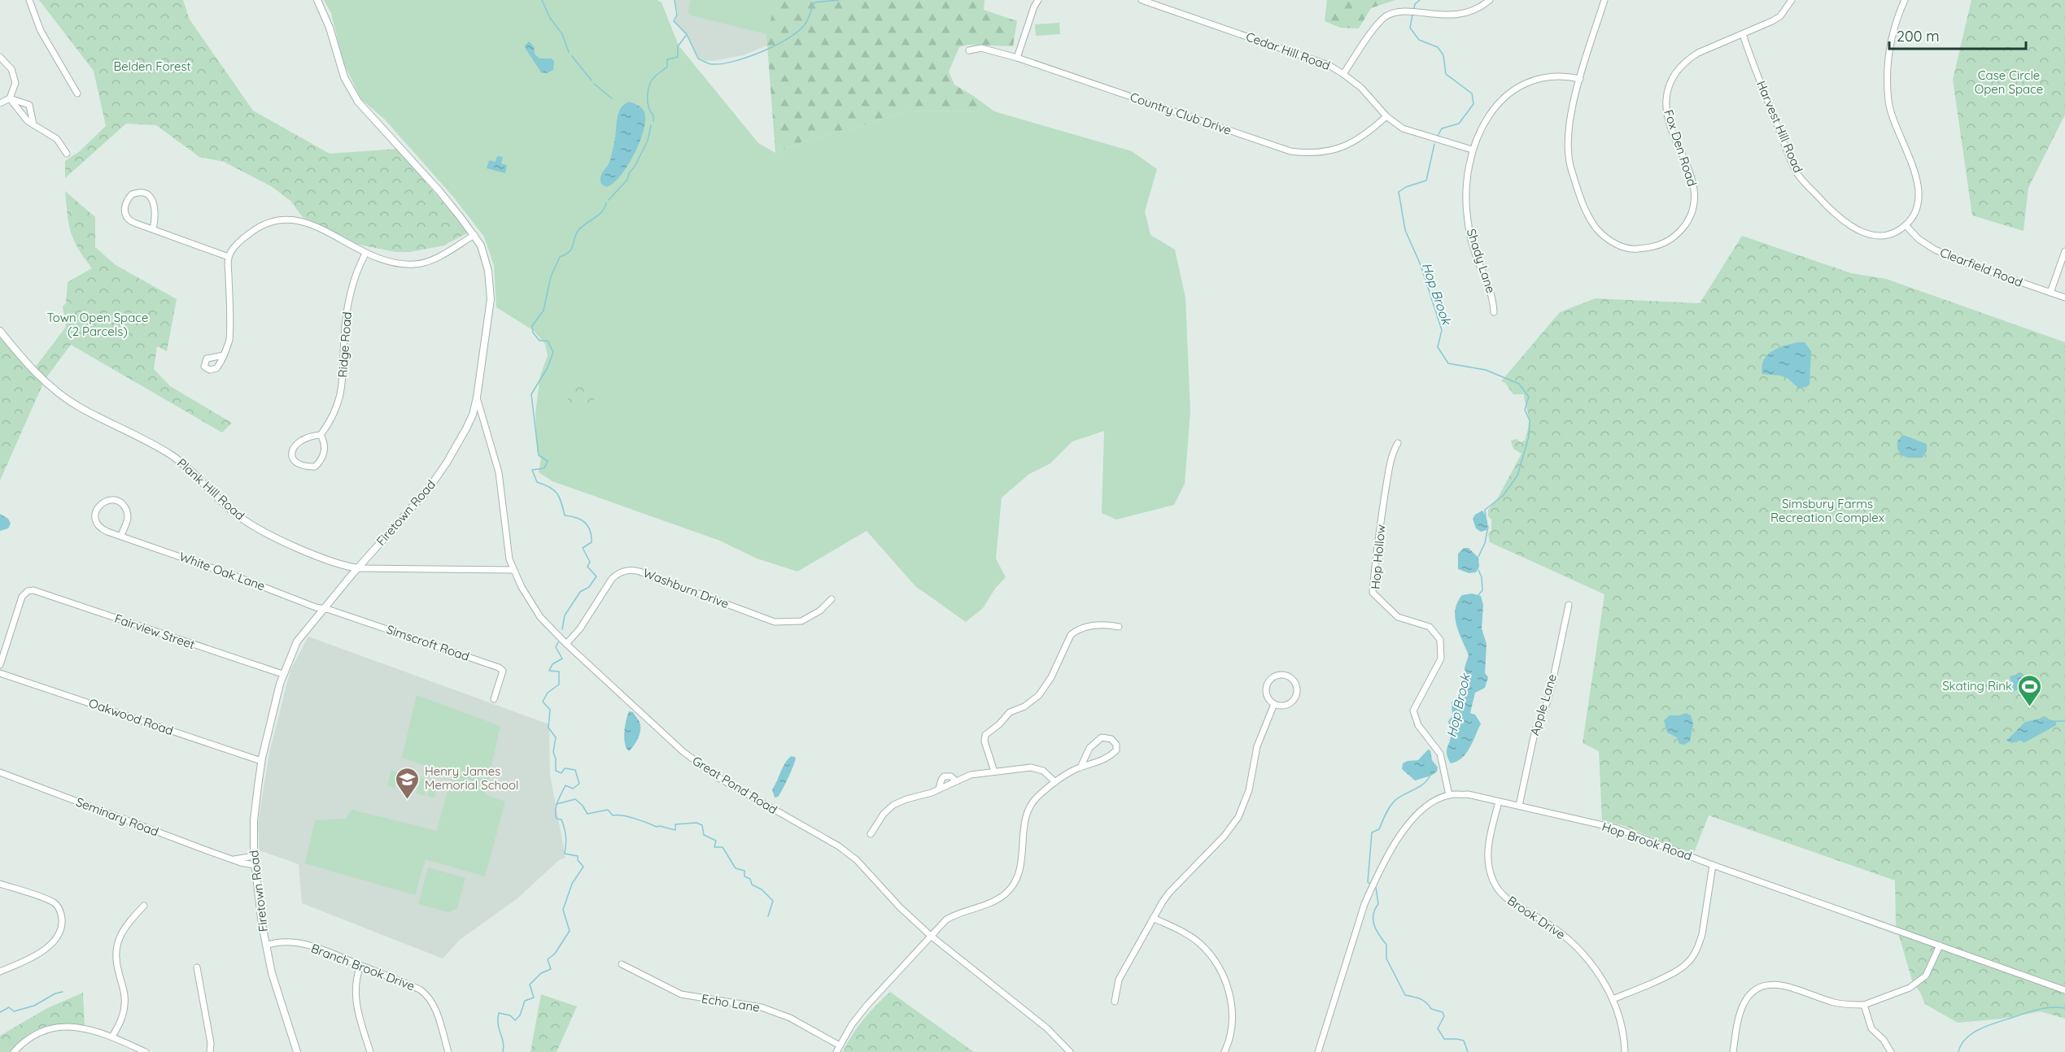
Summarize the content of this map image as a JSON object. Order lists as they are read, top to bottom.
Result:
{
  "streets": {
    "street": [
      "Cedar Hill Road",
      "Country Club Drive",
      "Harvest Hill Road",
      "Fox Den Road",
      "Shady Lane",
      "Clearfield Road",
      "Ridge Road",
      "Plank Hill Road",
      "Firetown Road",
      "Hop Hollow",
      "White Oak Lane",
      "Washburn Drive",
      "Fairview Street",
      "Simscroft Road",
      "Apple Lane",
      "Oakwood Road",
      "Great Pond Road",
      "Seminary Road",
      "Hop Brook Road",
      "Brook Drive",
      "Branch Brook Drive",
      "Echo Lane"
    ]
  },
  "crossings": [
    ["Cedar Hill Road", "Country Club Drive"],
    ["Cedar Hill Road", "Shady Lane"],
    ["Harvest Hill Road", "Fox Den Road"],
    ["Harvest Hill Road", "Clearfield Road"],
    ["Fox Den Road", "Shady Lane"],
    ["Plank Hill Road", "Firetown Road"],
    ["Plank Hill Road", "Great Pond Road"],
    ["Firetown Road", "White Oak Lane"],
    ["Firetown Road", "Fairview Street"],
    ["Firetown Road", "Simscroft Road"],
    ["Firetown Road", "Oakwood Road"],
    ["Firetown Road", "Great Pond Road"],
    ["Firetown Road", "Seminary Road"],
    ["Firetown Road", "Branch Brook Drive"],
    ["Hop Hollow", "Hop Brook Road"],
    ["White Oak Lane", "Simscroft Road"],
    ["Washburn Drive", "Great Pond Road"],
    ["Apple Lane", "Hop Brook Road"],
    ["Hop Brook Road", "Brook Drive"]
  ],
  "water": ["Hop Brook"],
  "parks": [
    "Belden Forest",
    "Case Circle Open Space",
    "Town Open Space (2 Parcels)",
    "Simsbury Farms Recreation Complex"
  ],
  "places": {
    "sports": ["Skating Rink"],
    "school or university": ["Henry James Memorial School"]
  },
  "scale_bar": "200 m"
}
